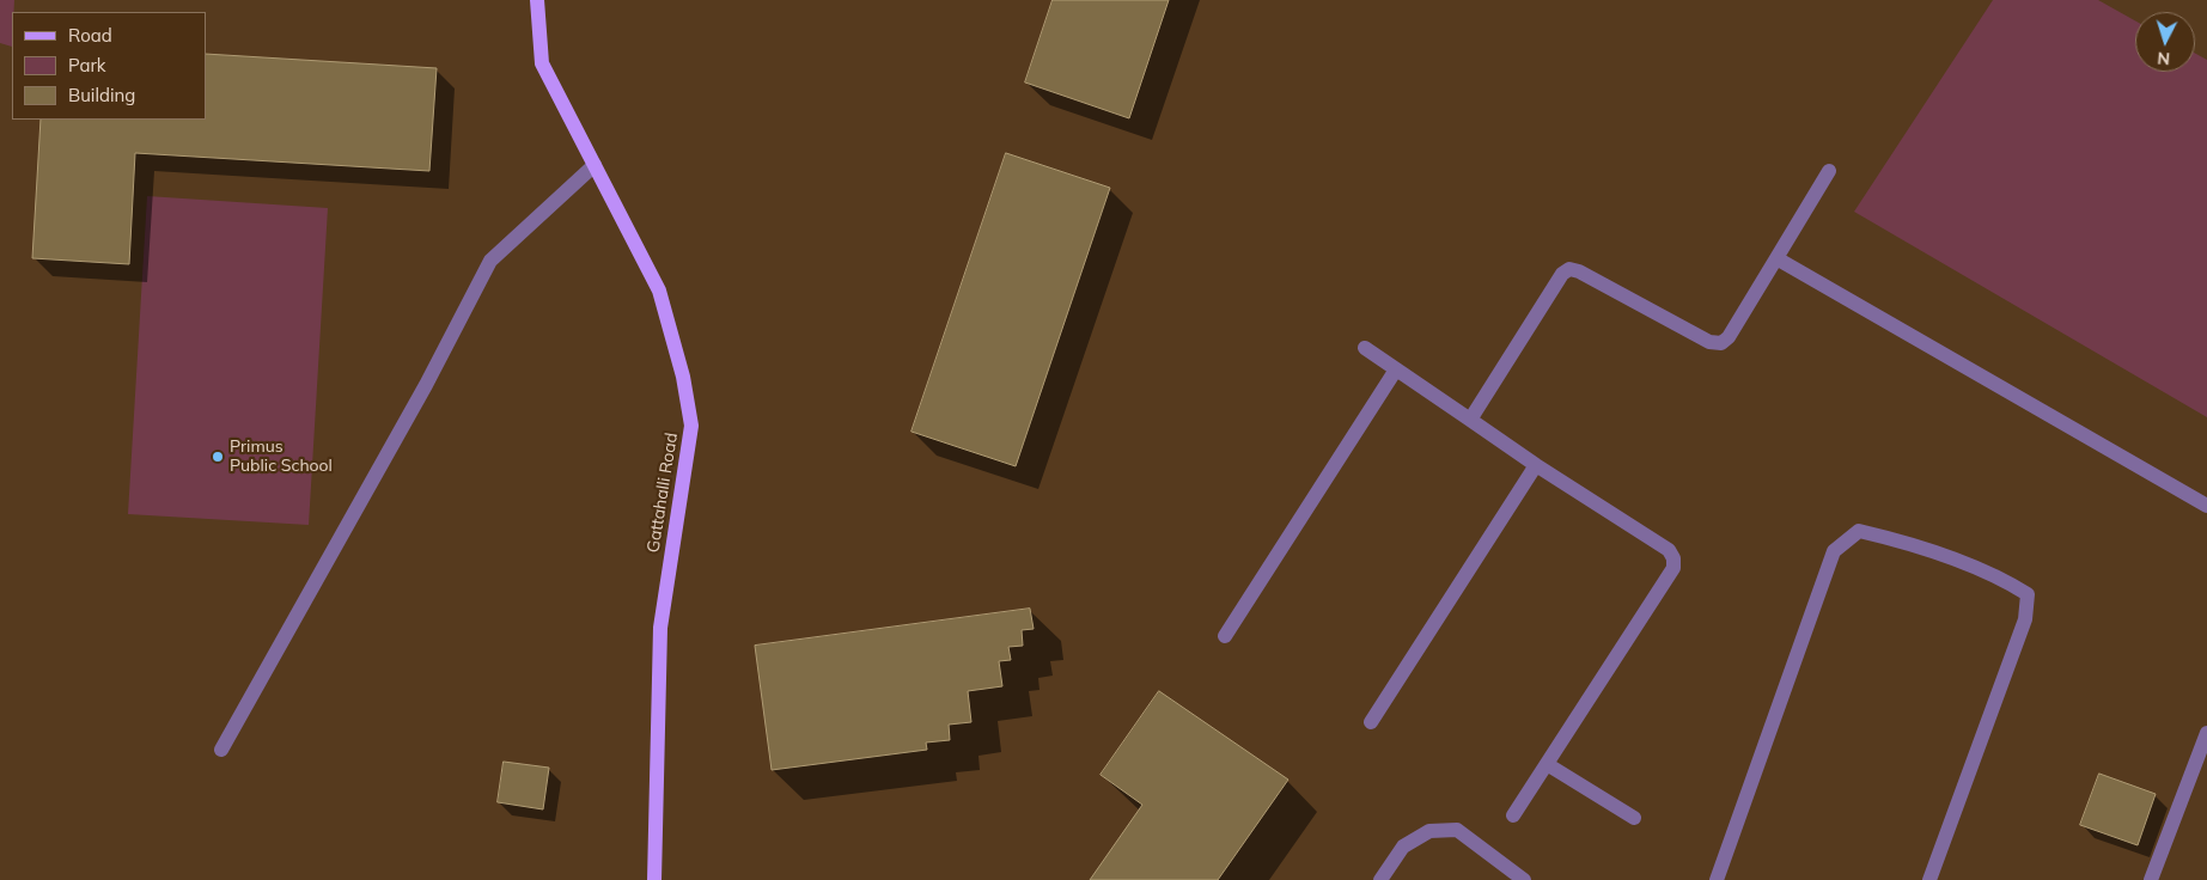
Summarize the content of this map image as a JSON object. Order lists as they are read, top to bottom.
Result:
{
  "streets": {
    "main road": ["Gattahalli Road"]
  },
  "places": ["Primus Public School"],
  "legend": ["Road", "Park", "Building"],
  "north": "bottom"
}
